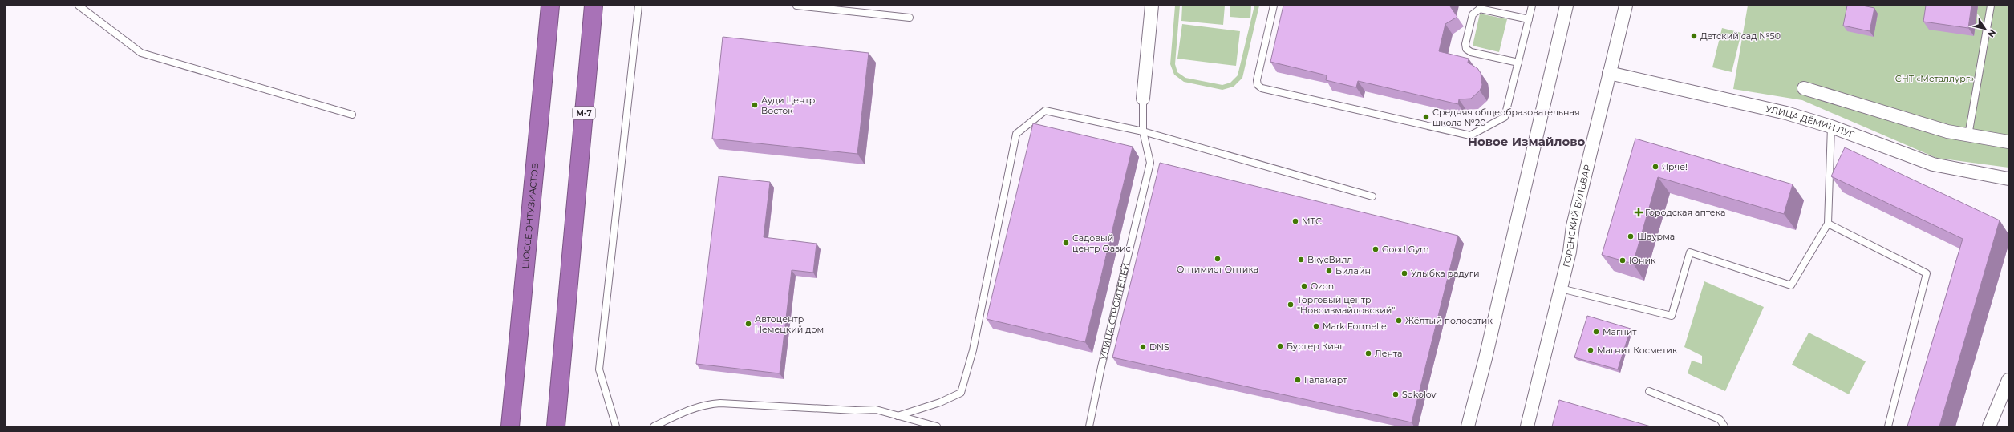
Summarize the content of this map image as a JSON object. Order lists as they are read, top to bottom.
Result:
{
  "streets": {
    "highway": ["М-7", "ШОССЕ ЭНТУЗИАСТОВ"],
    "street": ["УЛИЦА ДЁМИН ЛУГ", "ГОРЕНСКИЙ БУЛЬВАР", "УЛИЦА СТРОИТЕЛЕЙ"]
  },
  "crossings": [
    ["УЛИЦА ДЁМИН ЛУГ", "ГОРЕНСКИЙ БУЛЬВАР"]
  ],
  "districts": ["Новое Измайлово"],
  "parks": ["СНТ «Металлург»"],
  "places": {
    "other": [
      "Детский сад №50",
      "Ауди Центр Восток",
      "Средняя общеобразовательная школа №20",
      "Ярче!",
      "МТС",
      "Шаурма",
      "Садовый центр Оазис",
      "Good Gym",
      "Оптимист Оптика",
      "ВкусВилл",
      "Юник",
      "Билайн",
      "Улыбка радуги",
      "Ozon",
      "Торговый центр \"Новоизмайловский\"",
      "Жёлтый полосатик",
      "Автоцентр Немецкий дом",
      "Mark Formelle",
      "Магнит",
      "Бургер Кинг",
      "DNS",
      "Магнит Косметик",
      "Лента",
      "Галамарт",
      "Sokolov"
    ],
    "health": ["Городская аптека"]
  },
  "north": "bottom right"
}
